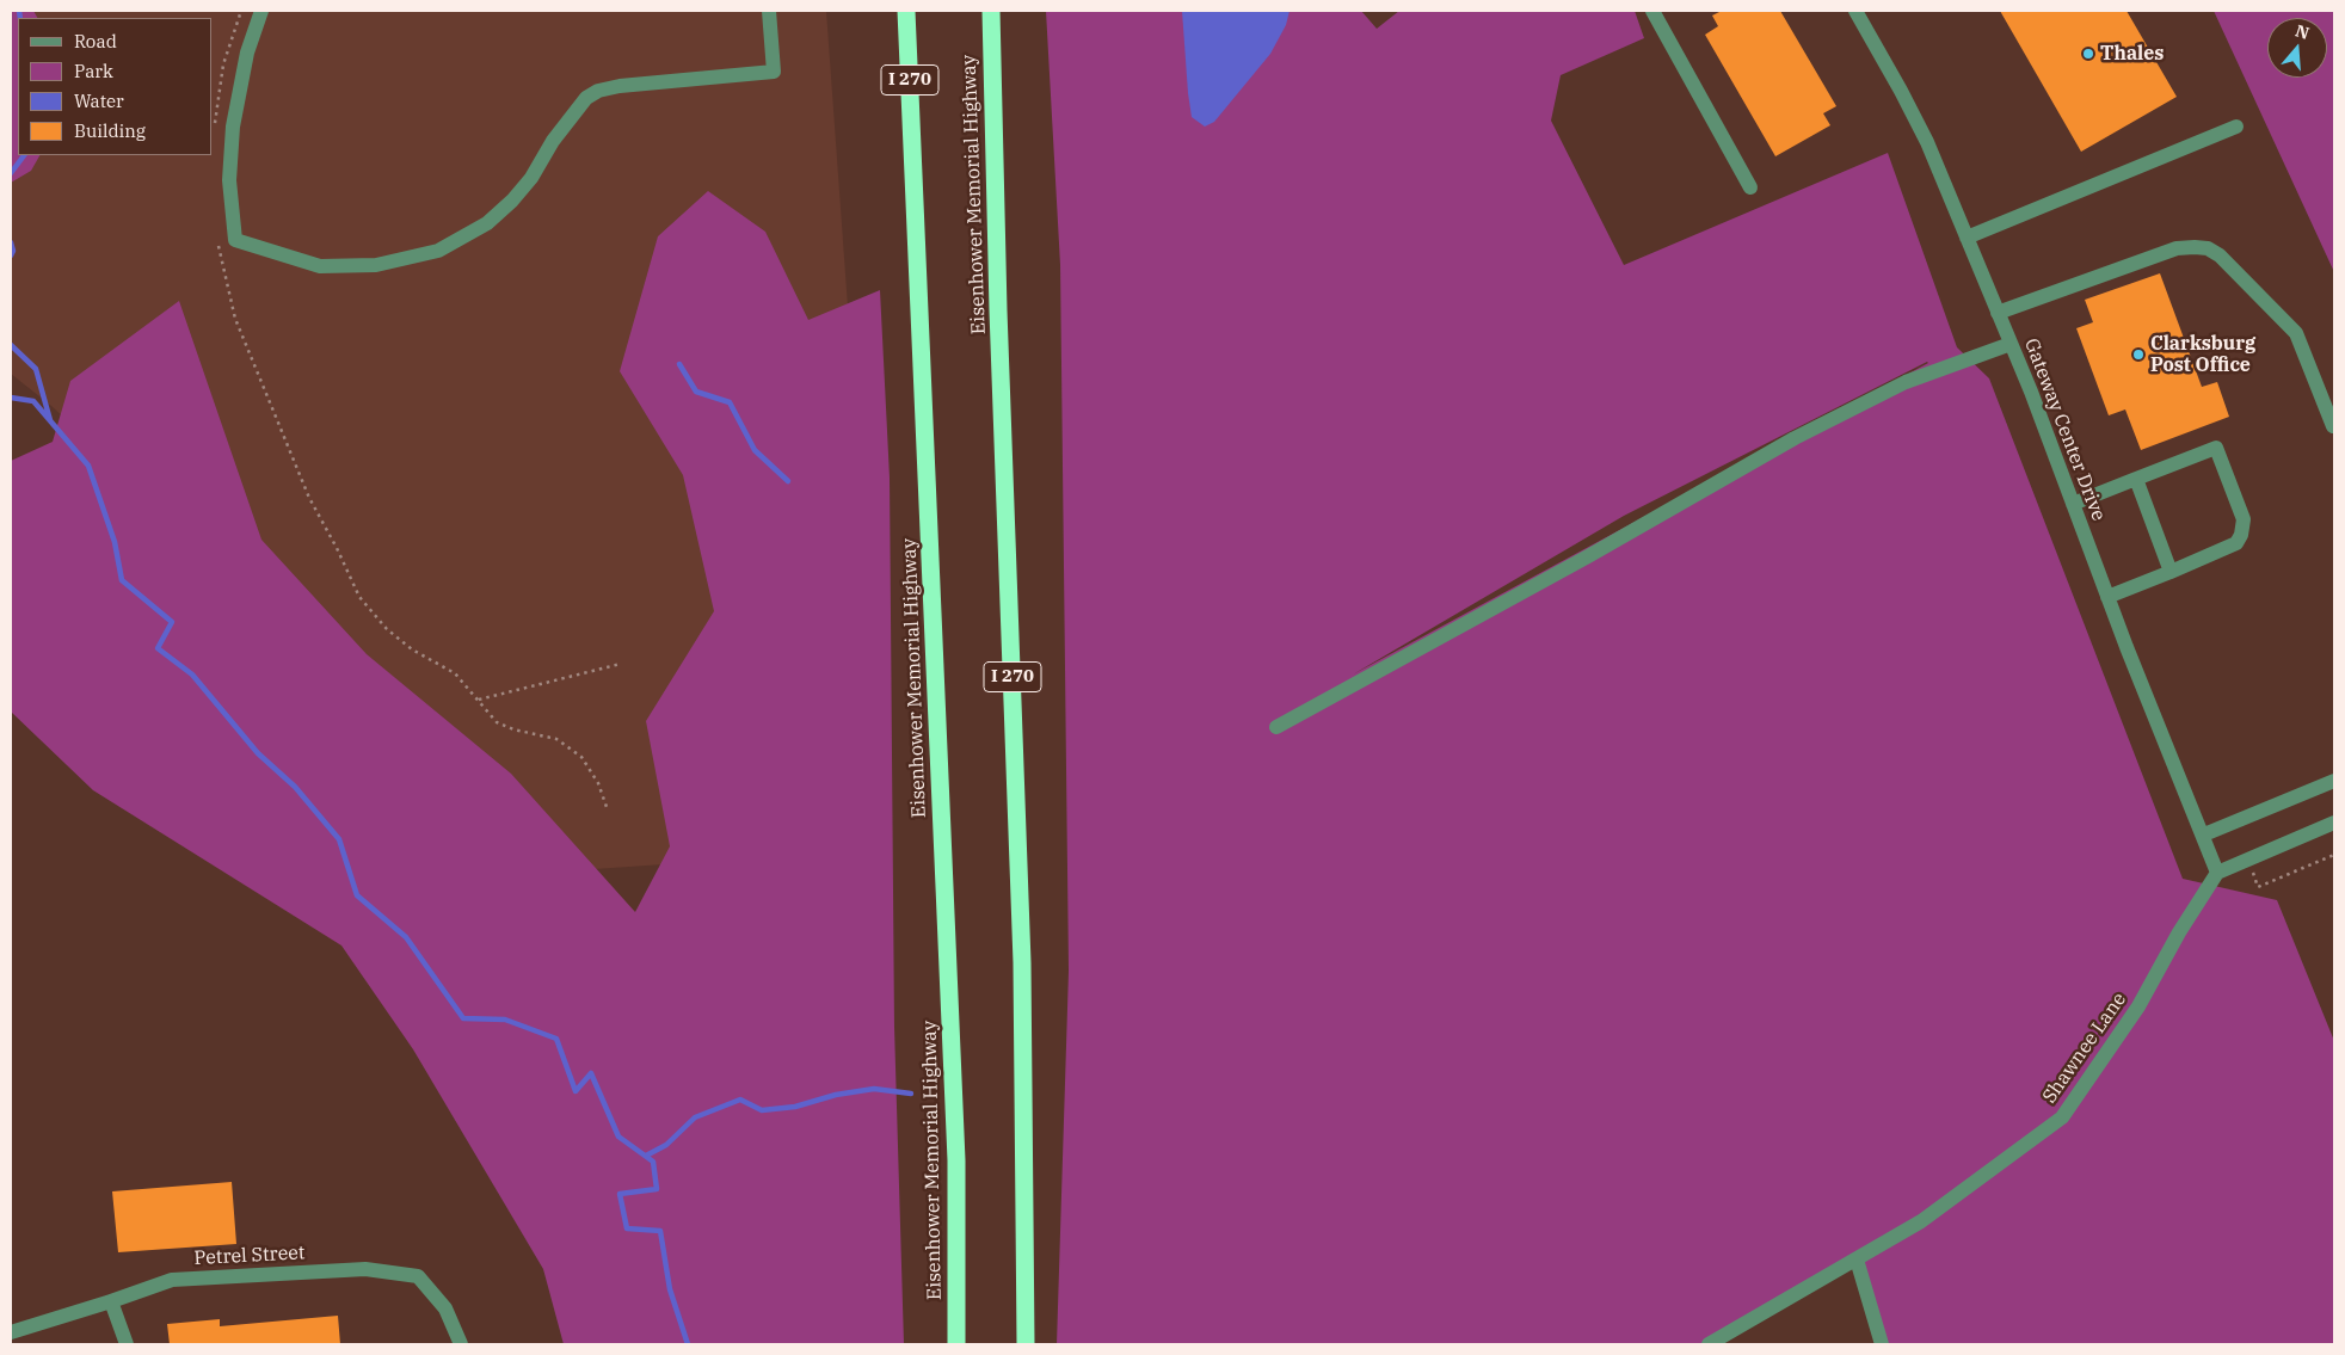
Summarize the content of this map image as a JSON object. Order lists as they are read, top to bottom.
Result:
{
  "streets": {
    "highway": ["I 270", "Eisenhower Memorial Highway"],
    "street": ["Gateway Center Drive", "Shawnee Lane", "Petrel Street"]
  },
  "crossings": [
    ["Gateway Center Drive", "Shawnee Lane"]
  ],
  "places": ["Thales", "Clarksburg Post Office"],
  "legend": [
    "Road",
    "Park",
    "Water",
    "Building"
  ],
  "north": "top"
}
